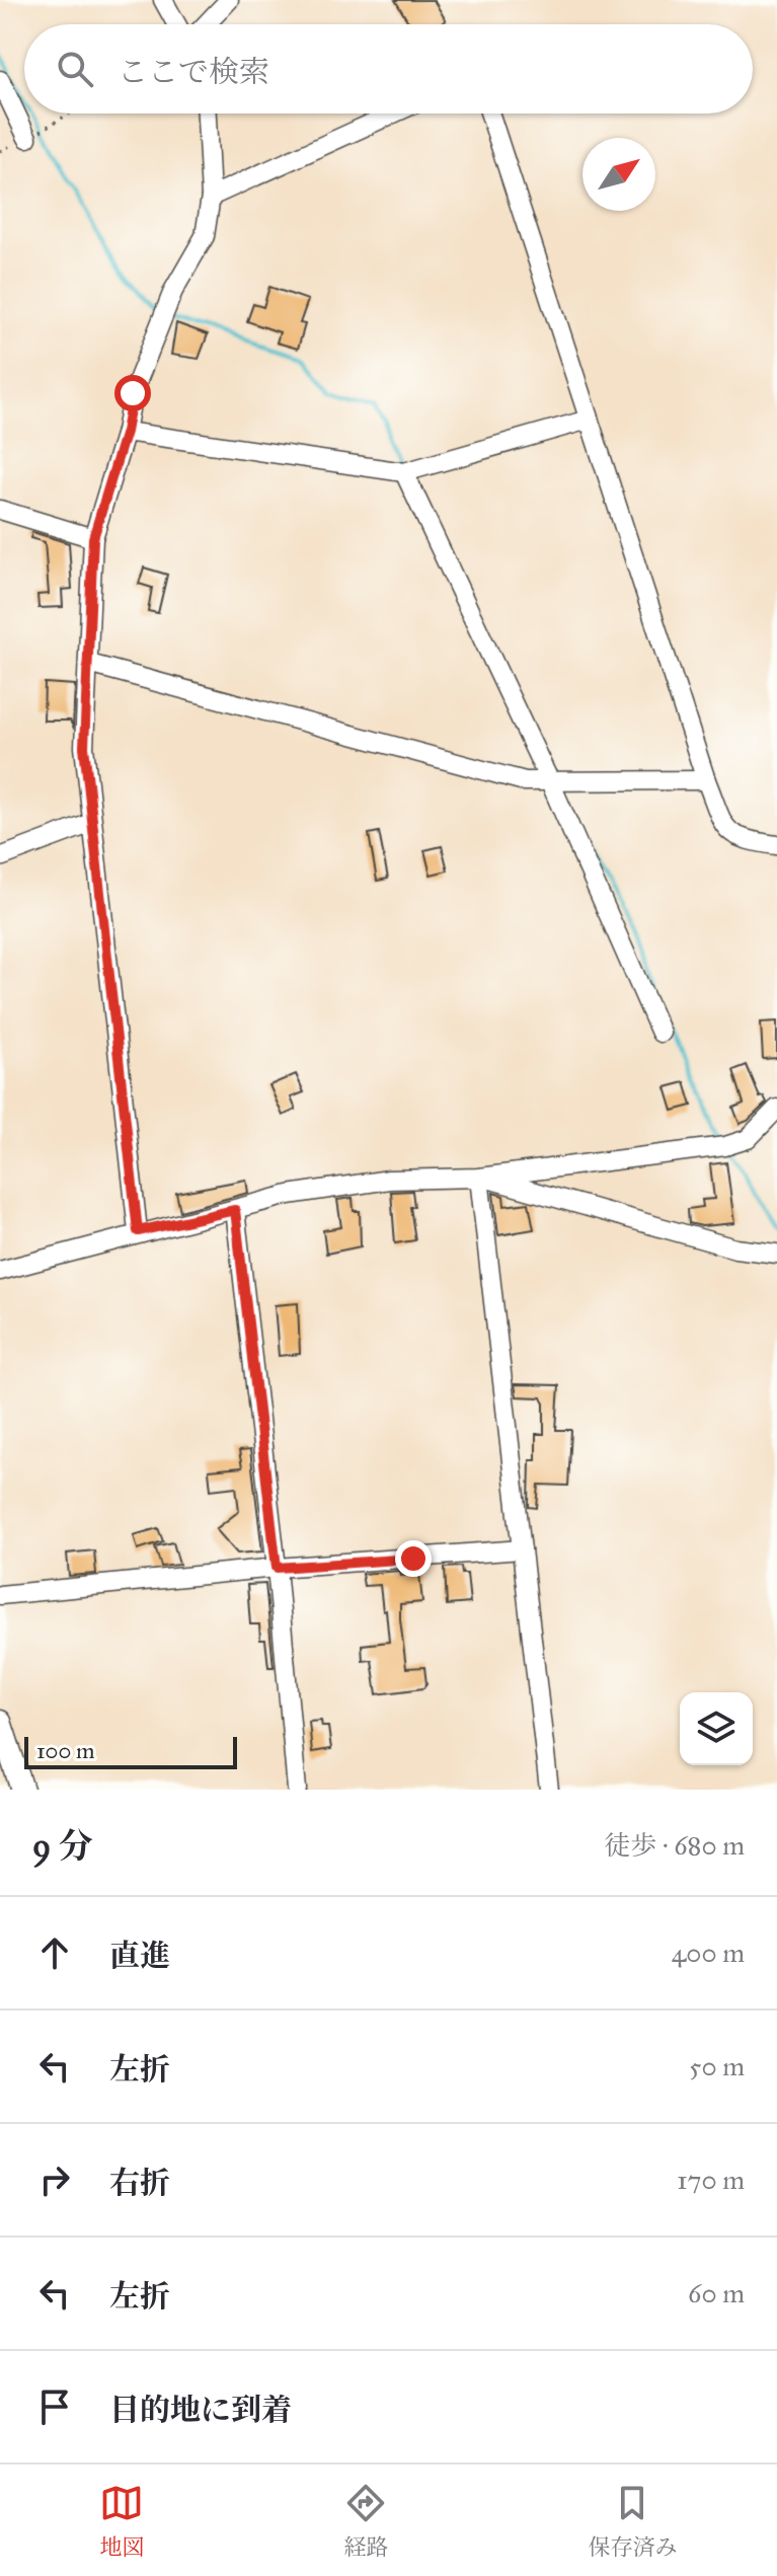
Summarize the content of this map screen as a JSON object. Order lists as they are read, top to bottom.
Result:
{
  "scale_bar": "100 m",
  "north": "top right",
  "page": {
    "search": "ここで検索",
    "scale": "100 m",
    "heading": ["9 分", "徒歩 · 680 m"],
    "list": [
      ["直進", "400 m"],
      ["左折", "50 m"],
      ["右折", "170 m"],
      ["左折", "60 m"],
      "目的地に到着"
    ],
    "nav": ["地図", "経路", "保存済み"]
  }
}
